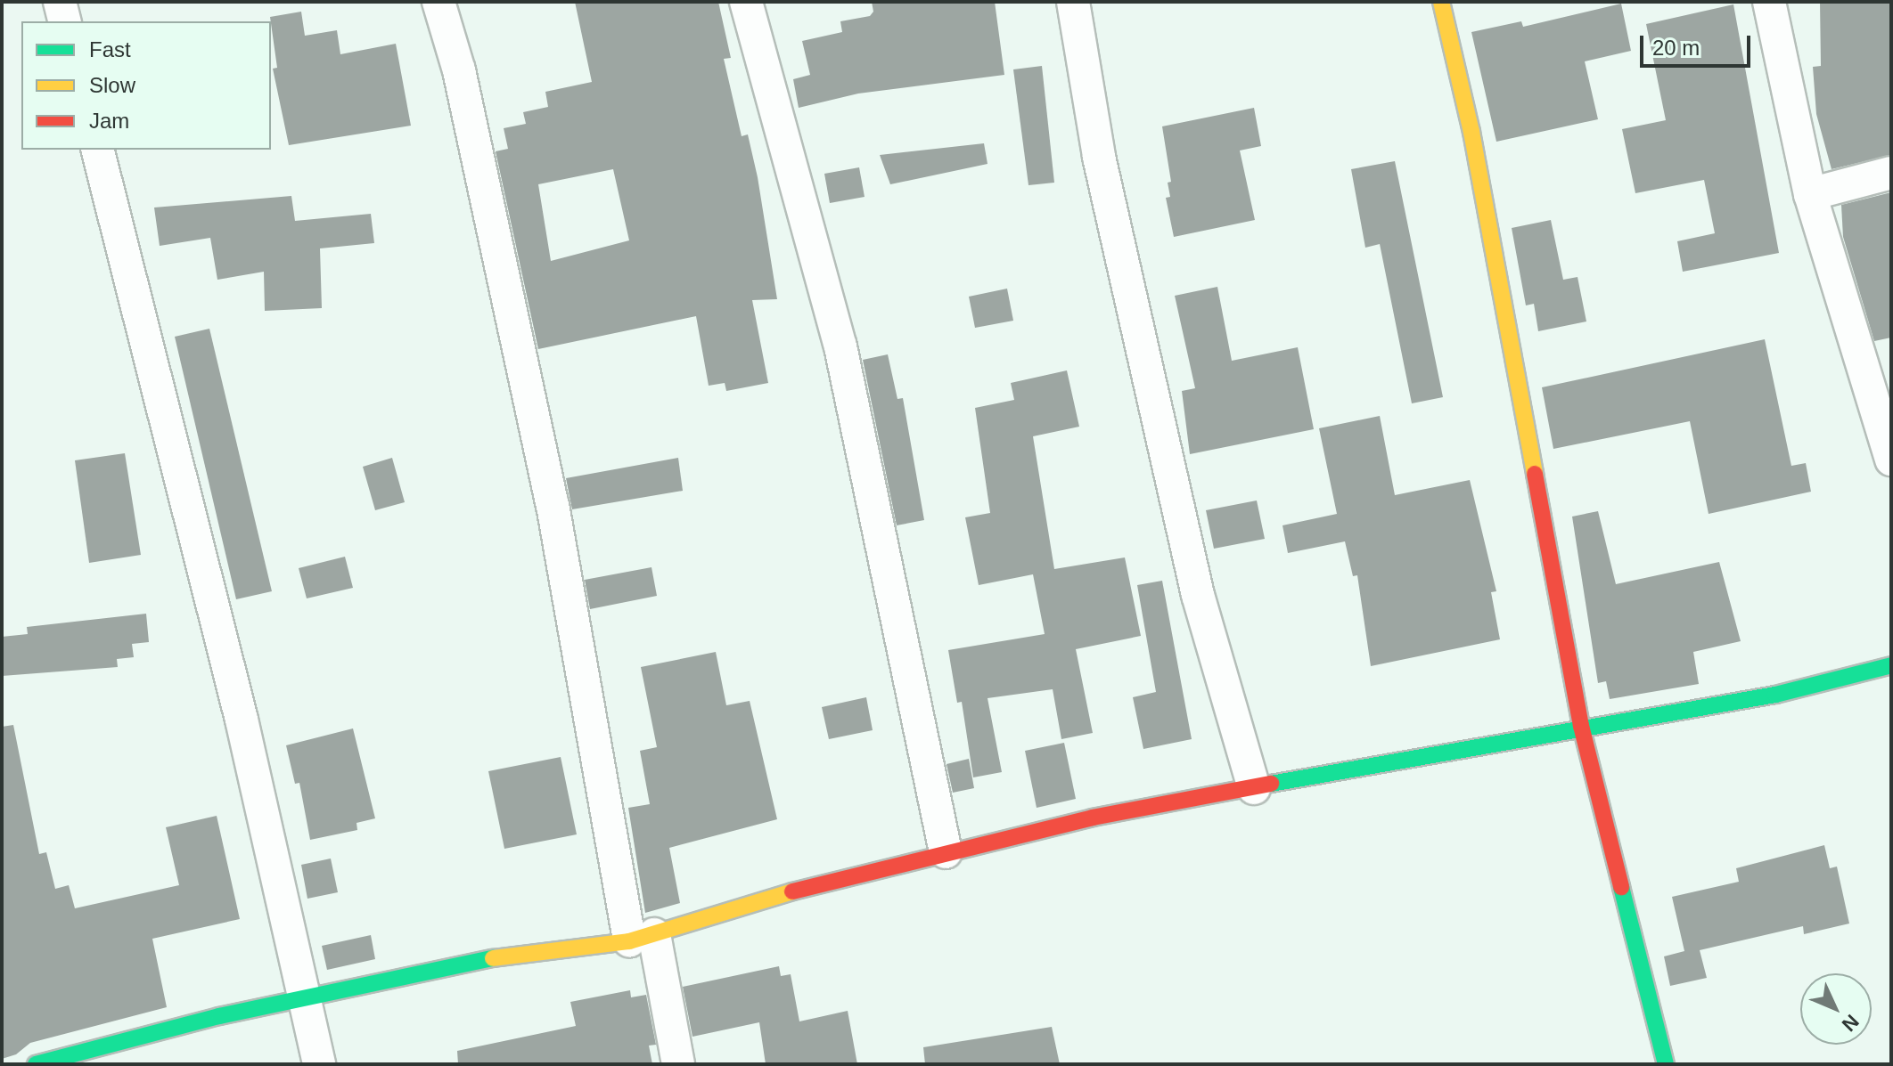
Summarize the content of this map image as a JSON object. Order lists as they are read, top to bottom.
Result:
{
  "legend": ["Fast", "Slow", "Jam"],
  "scale_bar": "20 m",
  "north": "bottom right"
}
